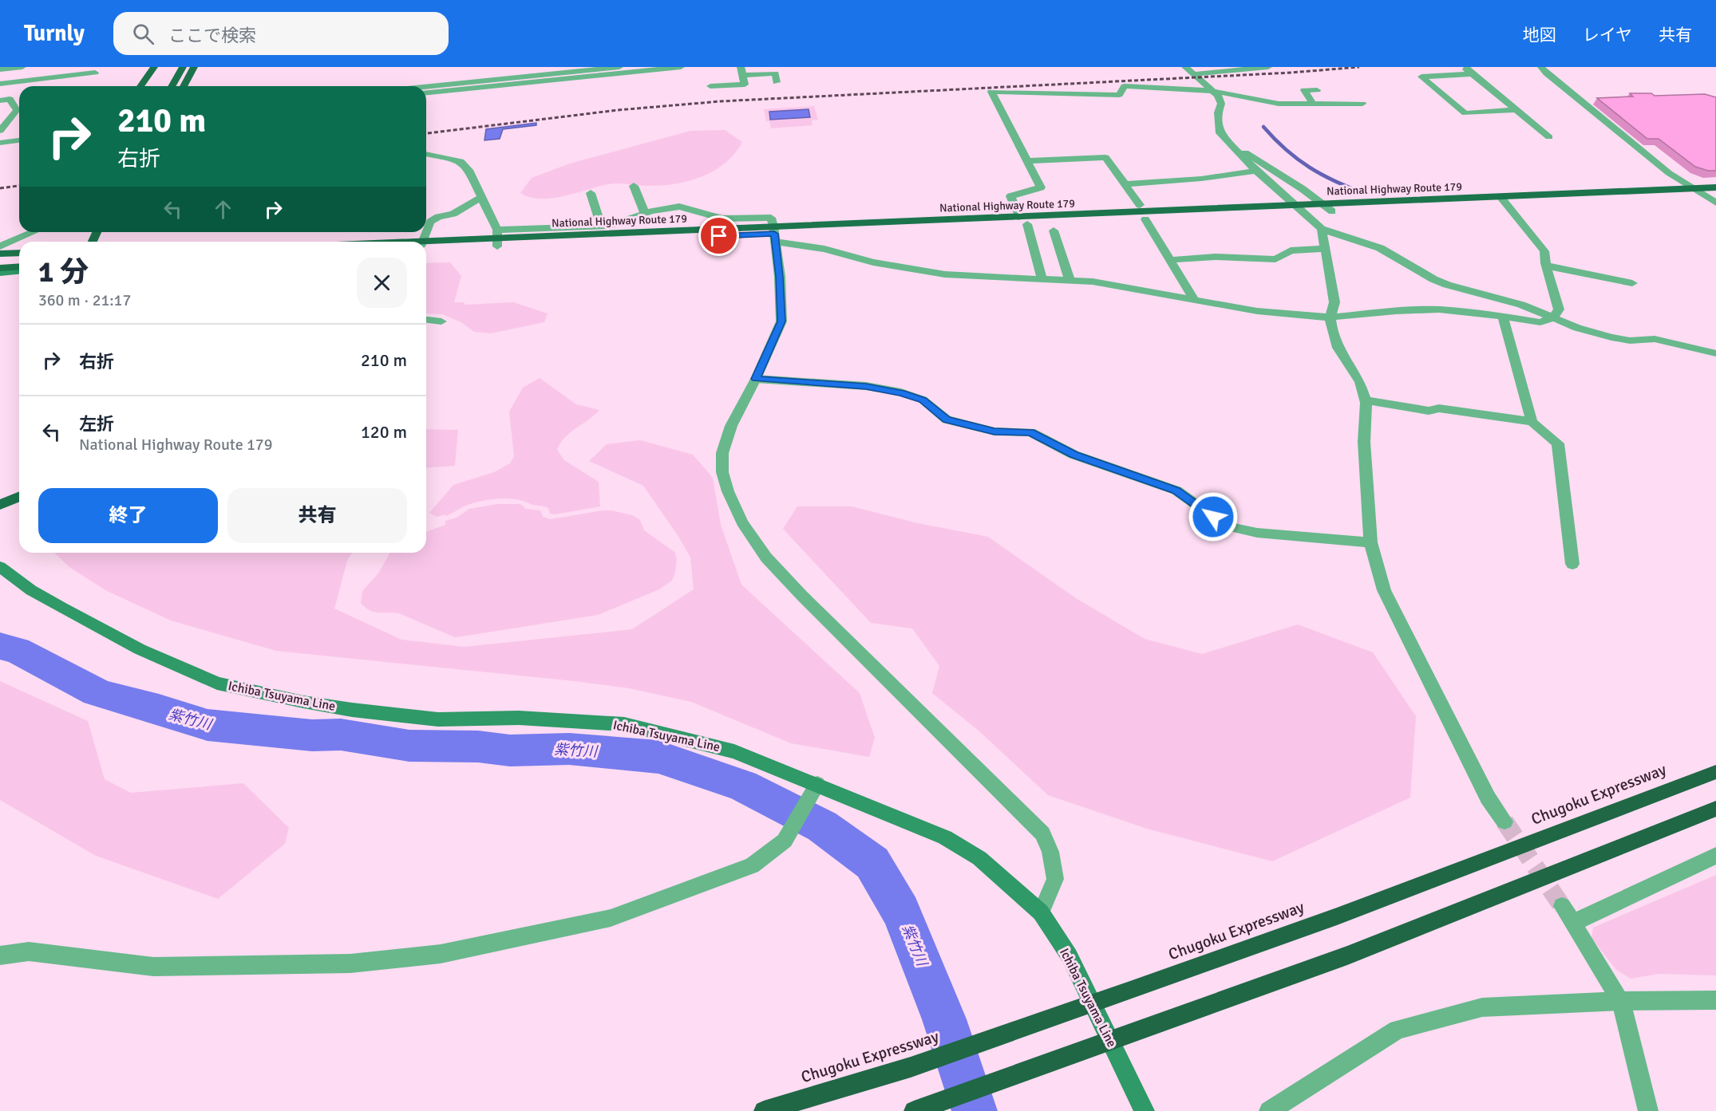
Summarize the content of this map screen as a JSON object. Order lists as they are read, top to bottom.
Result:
{
  "streets": {
    "highway": ["National Highway Route 179", "Chugoku Expressway"],
    "main road": ["Ichiba Tsuyama Line"]
  },
  "water": ["紫竹川"],
  "page": {
    "header": "Turnly",
    "search": "ここで検索",
    "nav": ["地図", "レイヤ", "共有"],
    "turn": ["210 m", "右折"],
    "heading": ["1 分", "360 m · 21:17"],
    "list": [
      {
        "name": "右折",
        "value": "210 m"
      },
      {
        "name": "左折",
        "note": "National Highway Route 179",
        "value": "120 m"
      }
    ],
    "buttons": ["終了", "共有"]
  }
}
